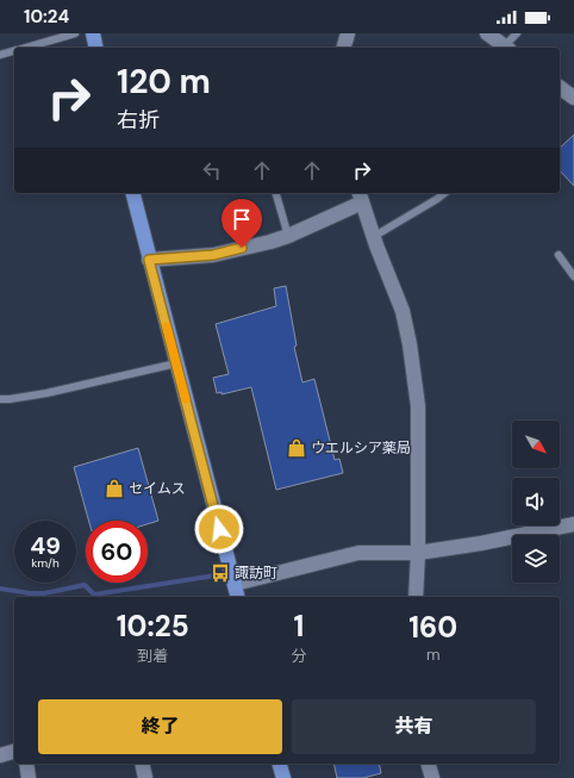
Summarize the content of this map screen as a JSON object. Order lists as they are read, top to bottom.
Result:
{
  "places": {
    "shop": ["ウエルシア薬局", "セイムス"],
    "bus stop": ["諏訪町"]
  },
  "north": "bottom right",
  "page": {
    "status": "10:24",
    "turn": ["120 m", "右折"],
    "speed": "49 km/h",
    "limit": "60",
    "eta": [
      "10:25",
      "到着",
      "1",
      "分",
      "160",
      "m"
    ],
    "buttons": ["終了", "共有"]
  }
}
